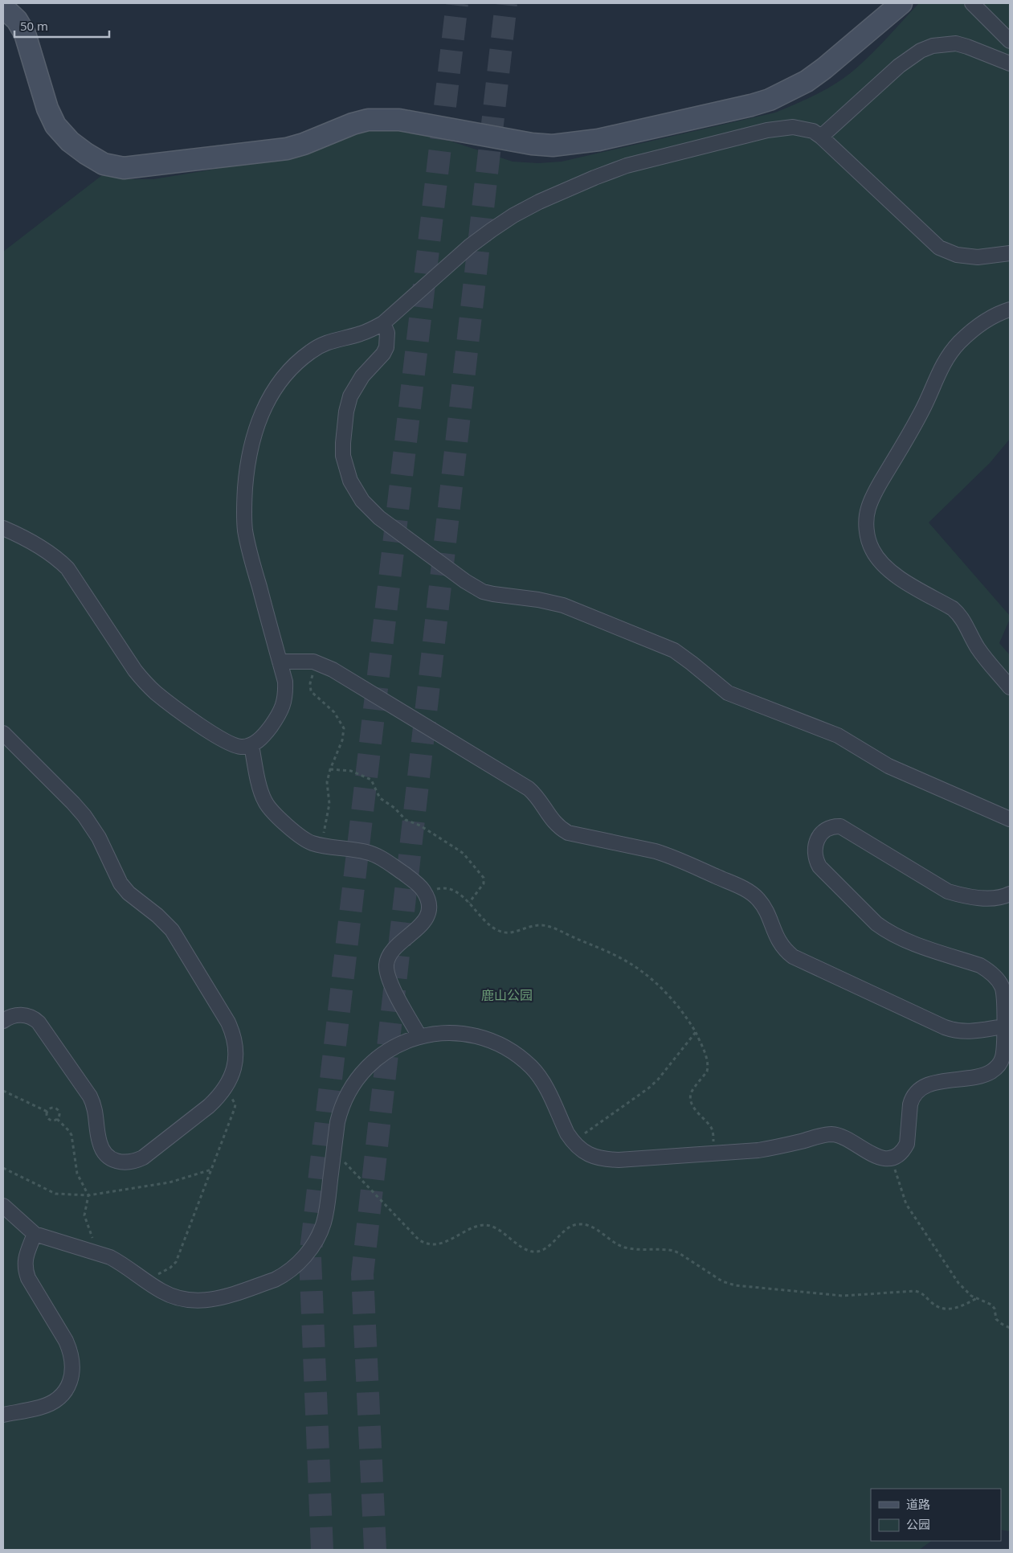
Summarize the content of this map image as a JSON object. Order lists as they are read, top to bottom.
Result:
{
  "parks": ["鹿山公园"],
  "legend": ["道路", "公园"],
  "scale_bar": "50 m"
}
